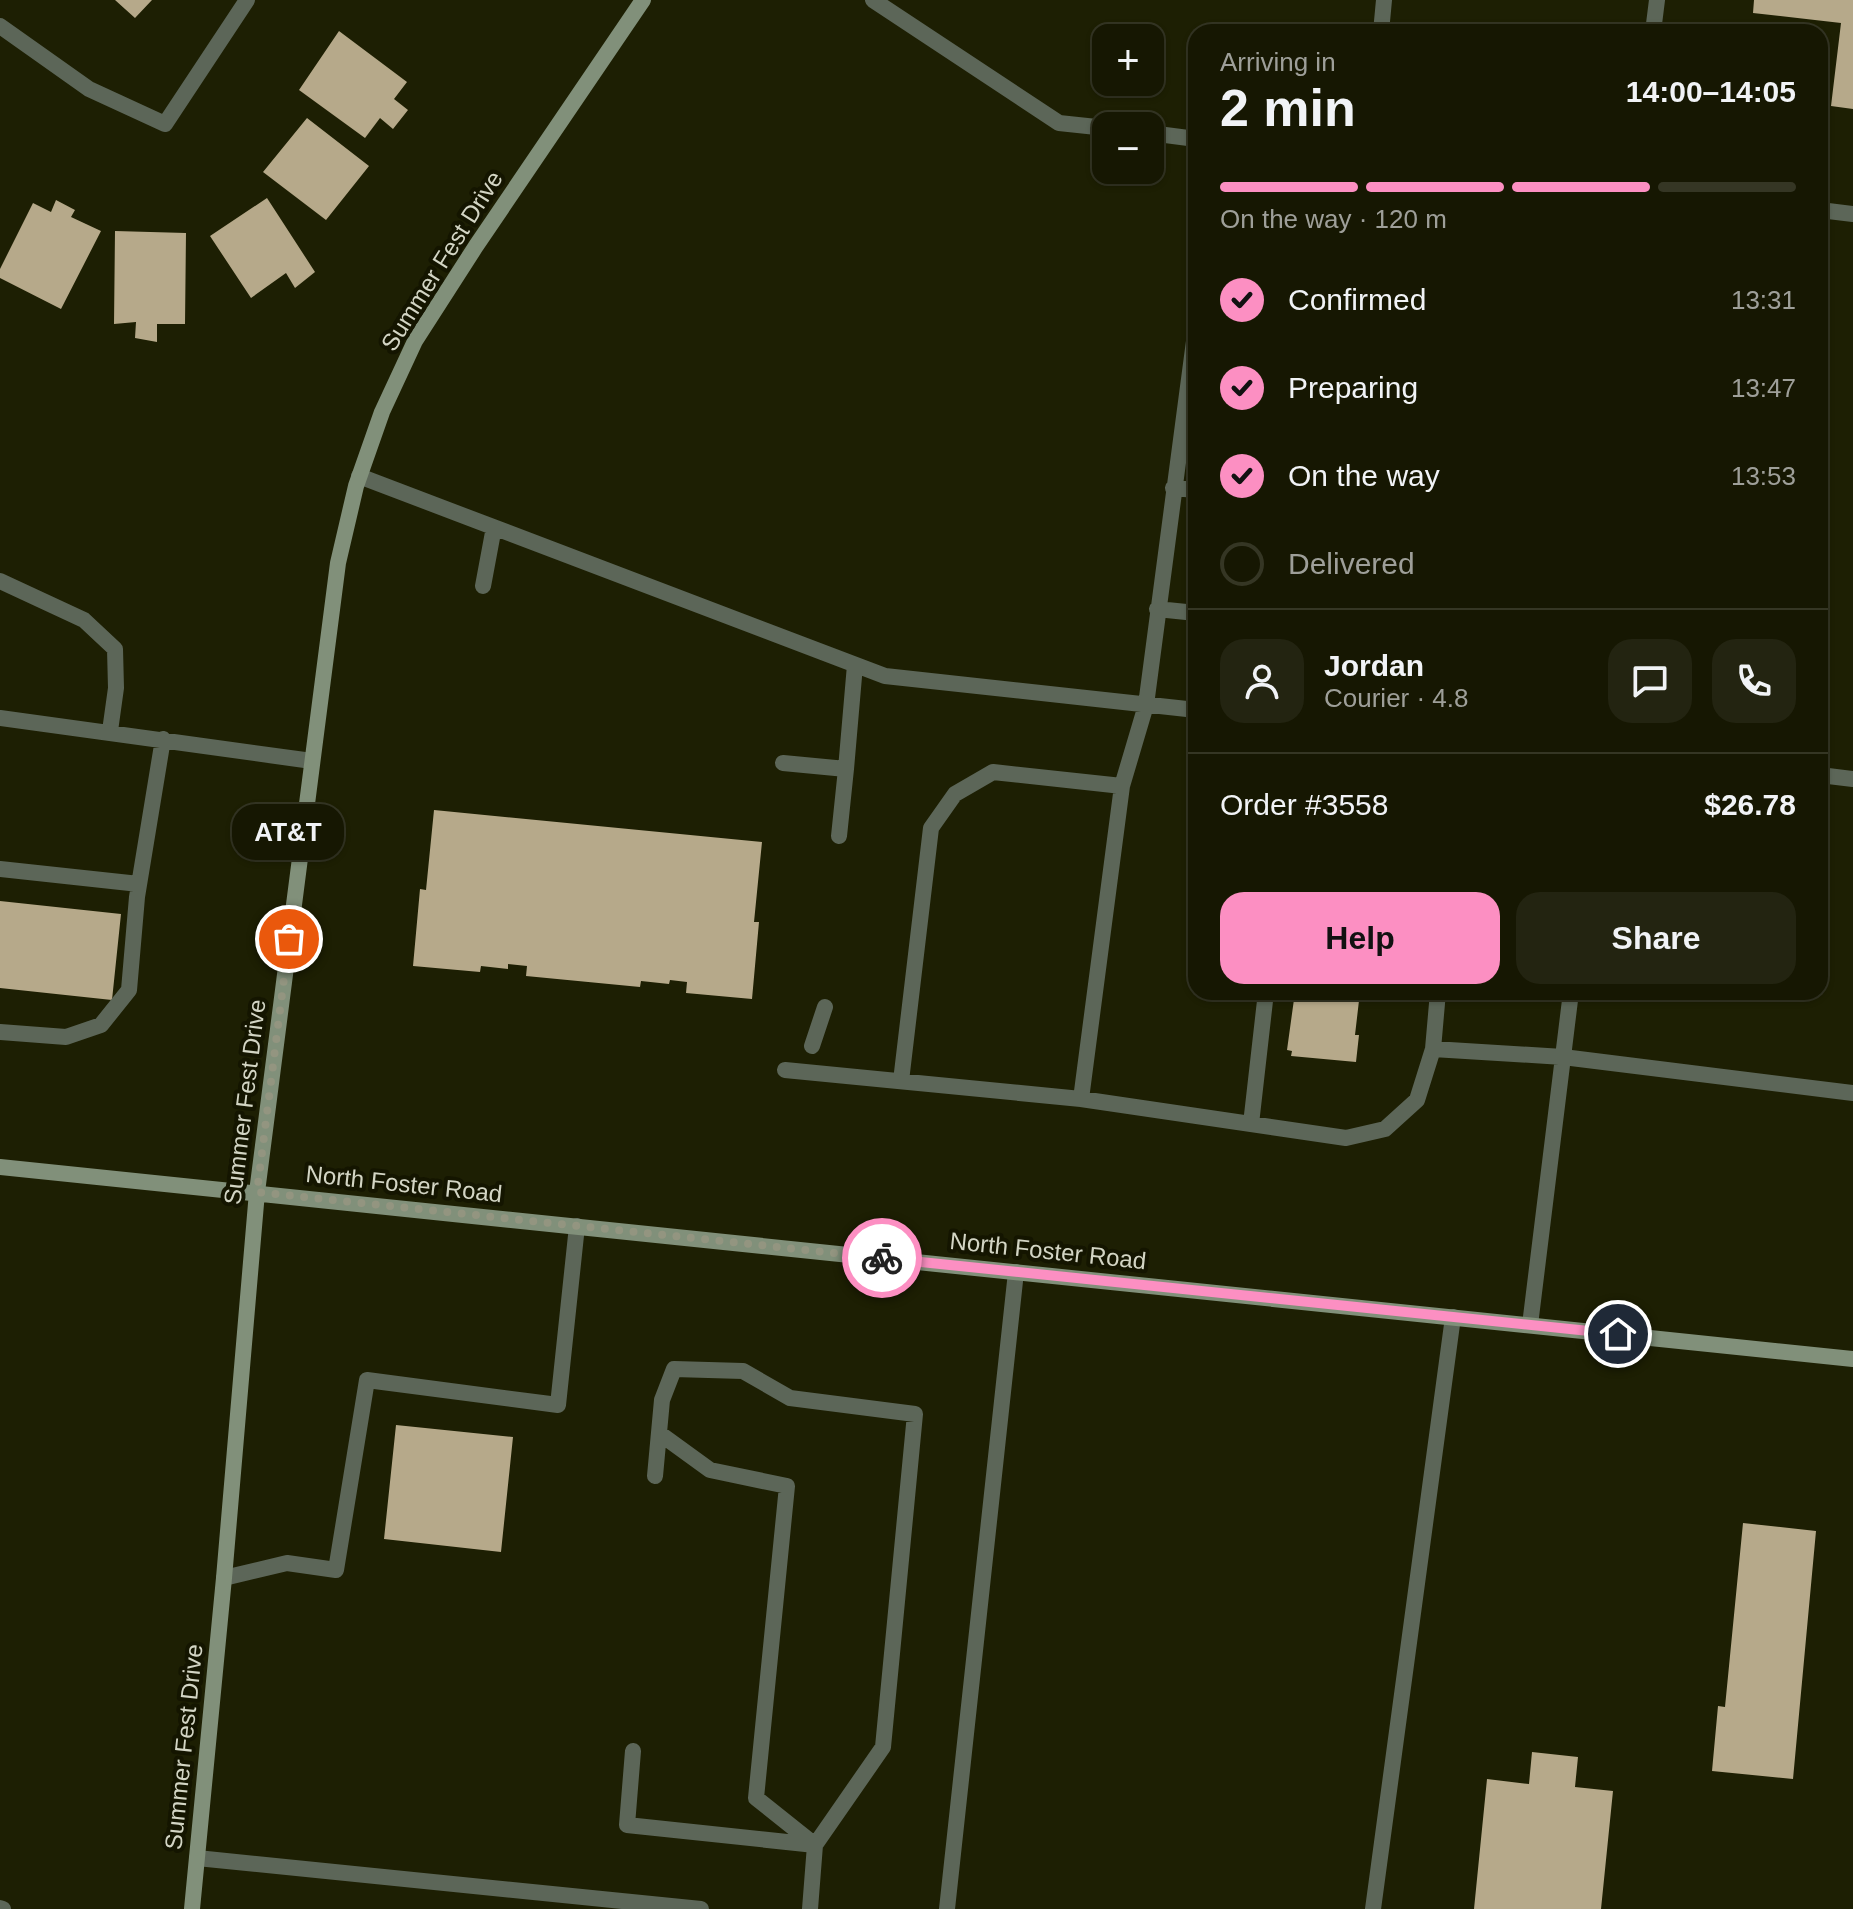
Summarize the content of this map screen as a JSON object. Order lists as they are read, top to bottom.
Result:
{
  "streets": {
    "street": ["Summer Fest Drive", "North Foster Road"]
  },
  "crossings": [
    ["Summer Fest Drive", "North Foster Road"]
  ],
  "places": ["AT&T"],
  "page": {
    "map_buttons": ["+", "−"],
    "heading": ["2 min", "Arriving in", "14:00–14:05"],
    "panel": [
      "Jordan",
      "Courier · 4.8",
      "Order #3558",
      "$26.78"
    ],
    "bar": "On the way · 120 m",
    "list": [
      ["Confirmed", "13:31"],
      ["Preparing", "13:47"],
      ["On the way", "13:53"],
      "Delivered"
    ],
    "bubble": "AT&T",
    "buttons": ["Help", "Share"]
  }
}
